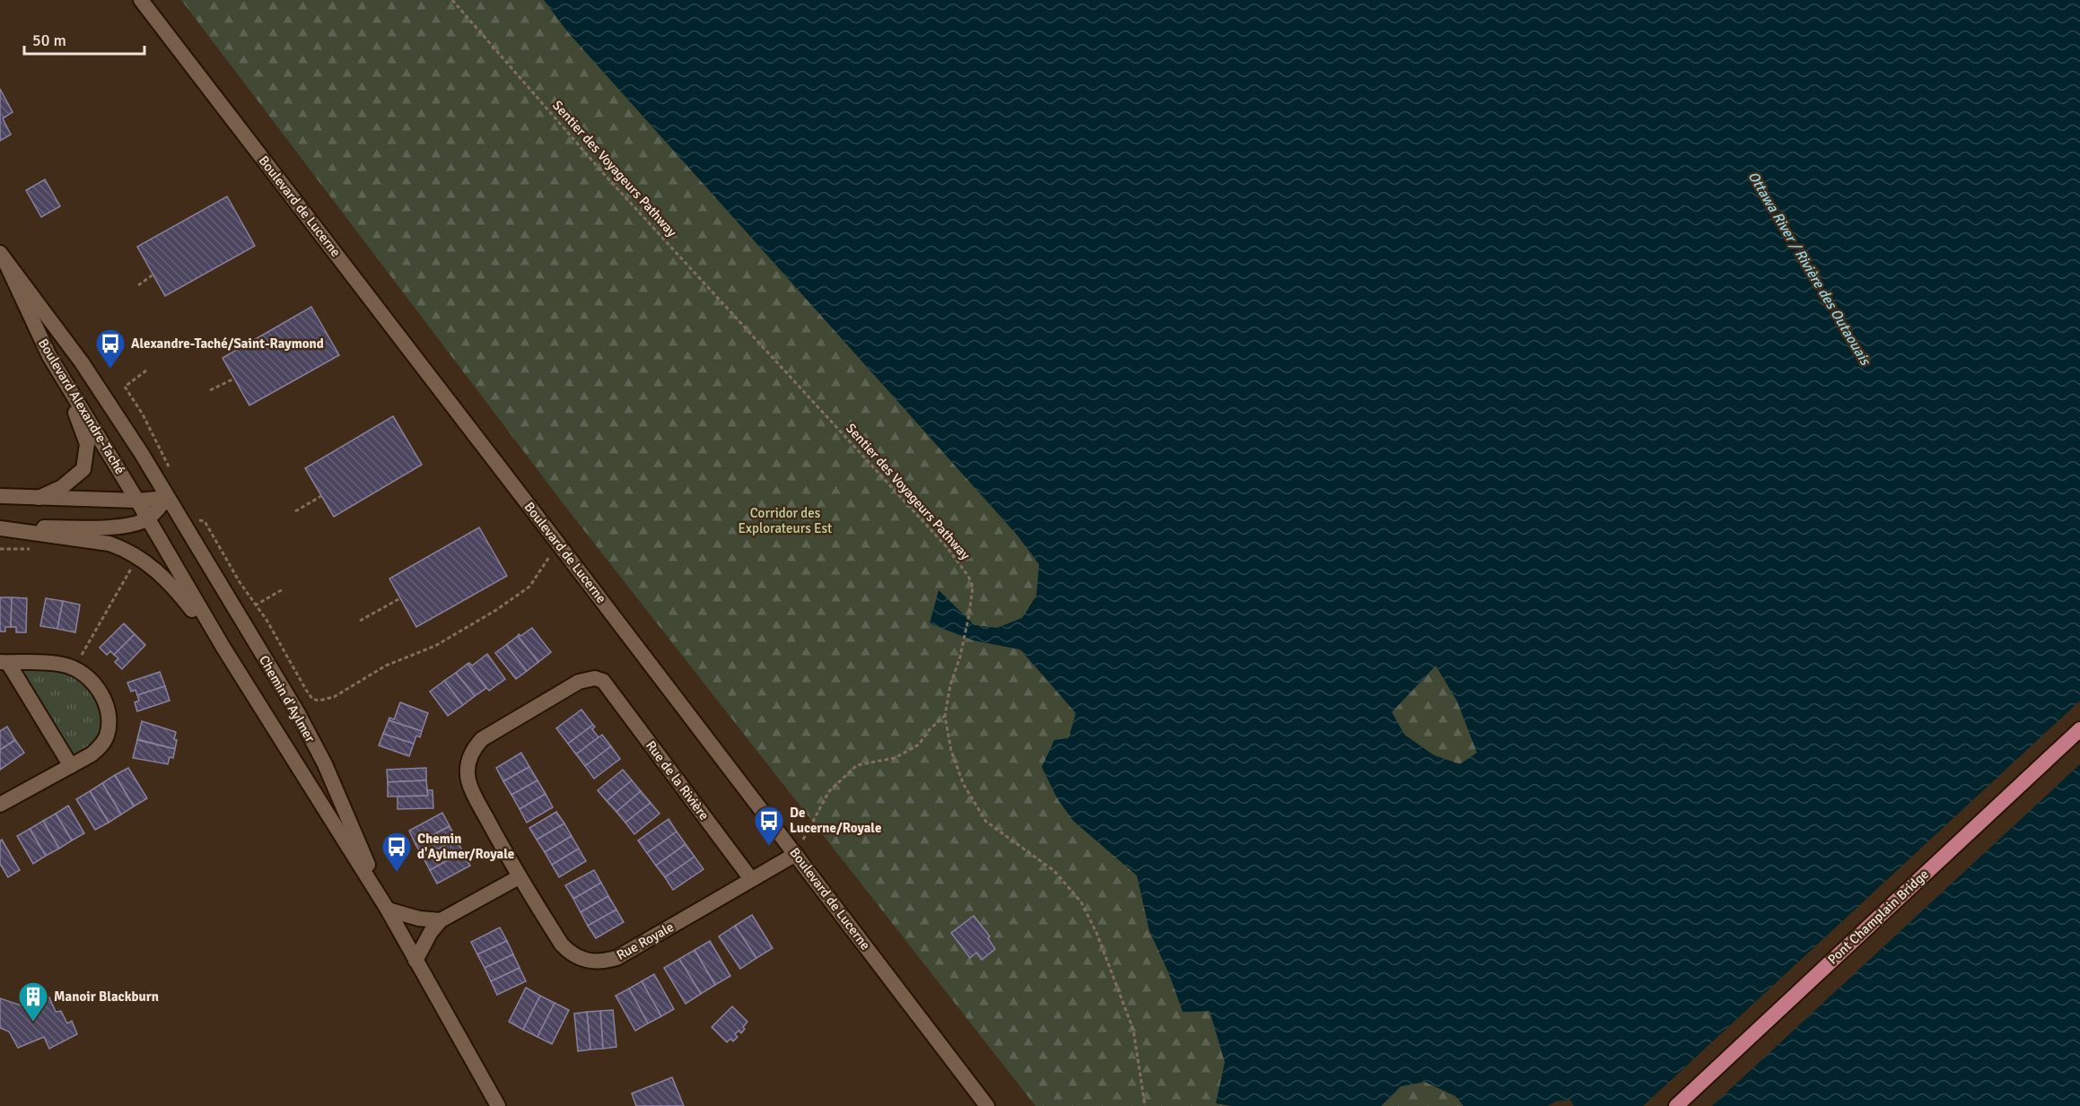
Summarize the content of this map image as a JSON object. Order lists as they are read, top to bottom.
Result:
{
  "streets": {
    "main road": ["Pont Champlain Bridge"],
    "street": [
      "Boulevard de Lucerne",
      "Boulevard Alexandre-Taché",
      "Chemin d'Aylmer",
      "Rue de la Rivière",
      "Rue Royale"
    ],
    "path": ["Sentier des Voyageurs Pathway"]
  },
  "crossings": [
    ["Boulevard de Lucerne", "Rue Royale"],
    ["Boulevard Alexandre-Taché", "Chemin d'Aylmer"],
    ["Rue de la Rivière", "Rue Royale"]
  ],
  "water": ["Ottawa River / Rivière des Outaouais"],
  "parks": ["Corridor des Explorateurs Est"],
  "places": {
    "bus stop": ["Alexandre-Taché/Saint-Raymond", "De Lucerne/Royale", "Chemin d'Aylmer/Royale"],
    "building": ["Manoir Blackburn"]
  },
  "scale_bar": "50 m"
}
